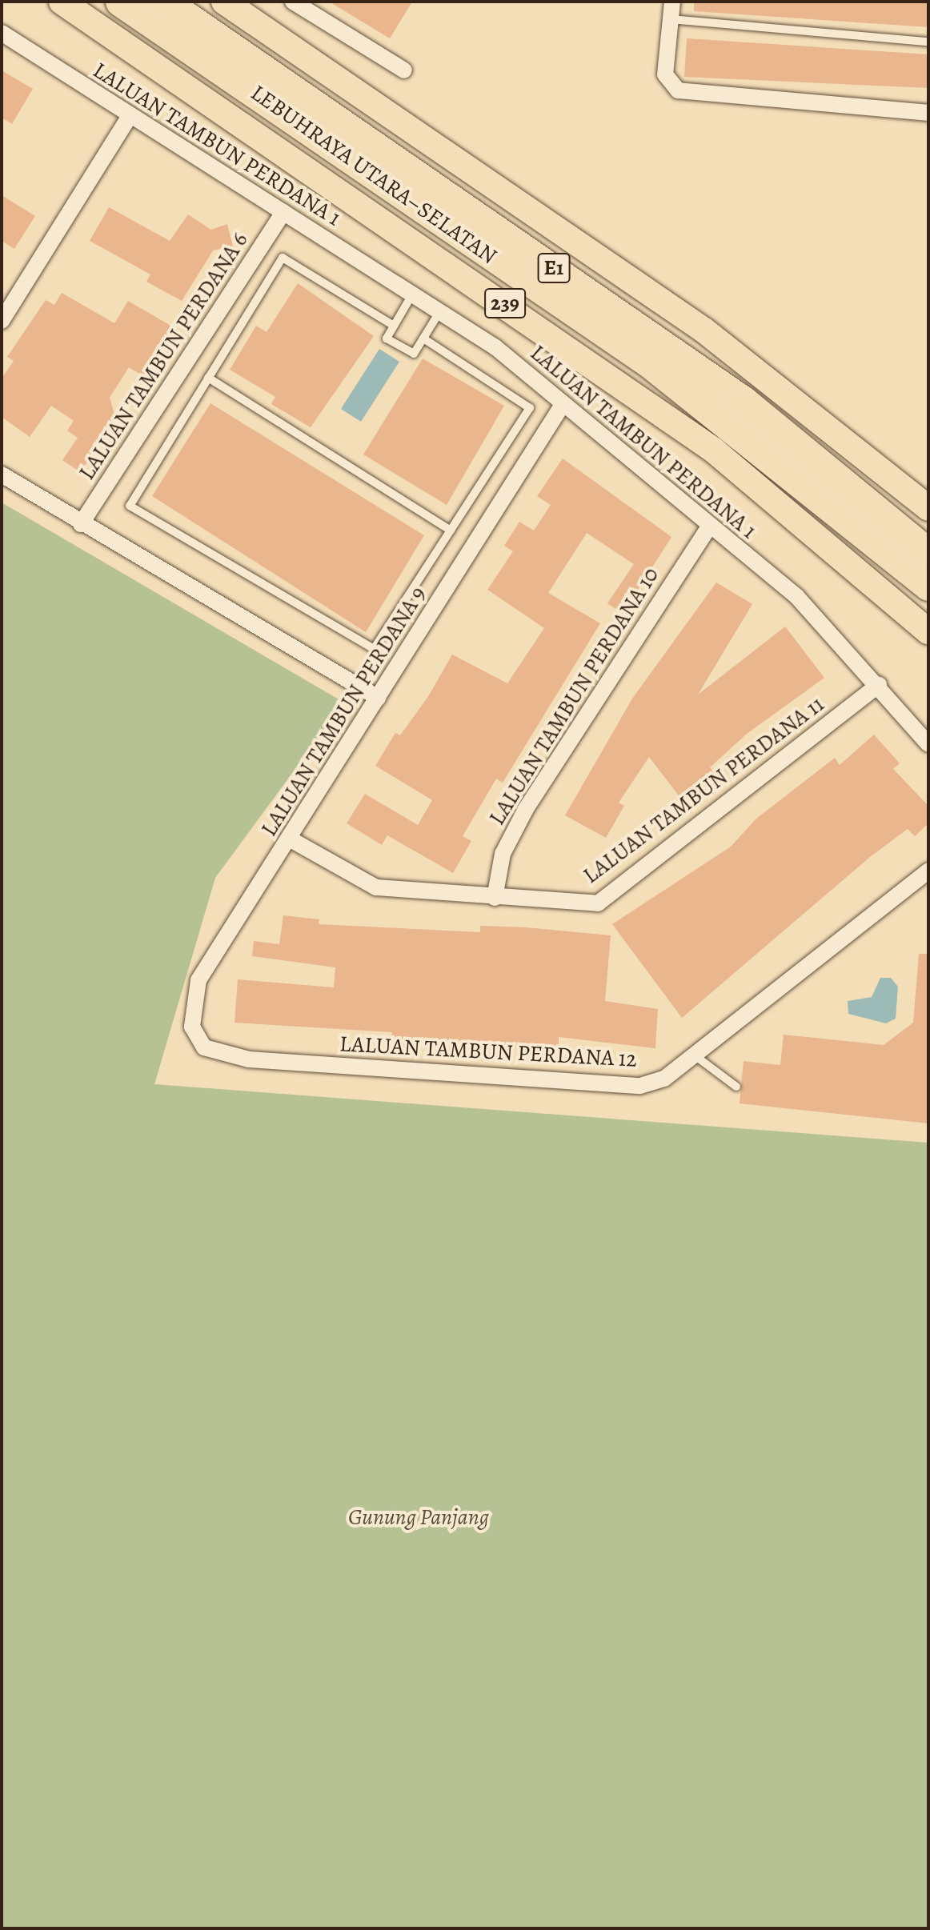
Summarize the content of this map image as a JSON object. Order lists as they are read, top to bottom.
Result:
{
  "streets": {
    "highway": ["LEBUHRAYA UTARA–SELATAN", "E1"],
    "main road": ["239"],
    "street": [
      "LALUAN TAMBUN PERDANA 1",
      "LALUAN TAMBUN PERDANA 6",
      "LALUAN TAMBUN PERDANA 10",
      "LALUAN TAMBUN PERDANA 9",
      "LALUAN TAMBUN PERDANA 11",
      "LALUAN TAMBUN PERDANA 12"
    ]
  },
  "crossings": [
    ["LALUAN TAMBUN PERDANA 1", "LALUAN TAMBUN PERDANA 6"],
    ["LALUAN TAMBUN PERDANA 1", "LALUAN TAMBUN PERDANA 10"],
    ["LALUAN TAMBUN PERDANA 1", "LALUAN TAMBUN PERDANA 9"],
    ["LALUAN TAMBUN PERDANA 1", "LALUAN TAMBUN PERDANA 11"],
    ["LALUAN TAMBUN PERDANA 10", "LALUAN TAMBUN PERDANA 11"],
    ["LALUAN TAMBUN PERDANA 9", "LALUAN TAMBUN PERDANA 11"],
    ["LALUAN TAMBUN PERDANA 9", "LALUAN TAMBUN PERDANA 12"]
  ],
  "parks": ["Gunung Panjang"]
}
